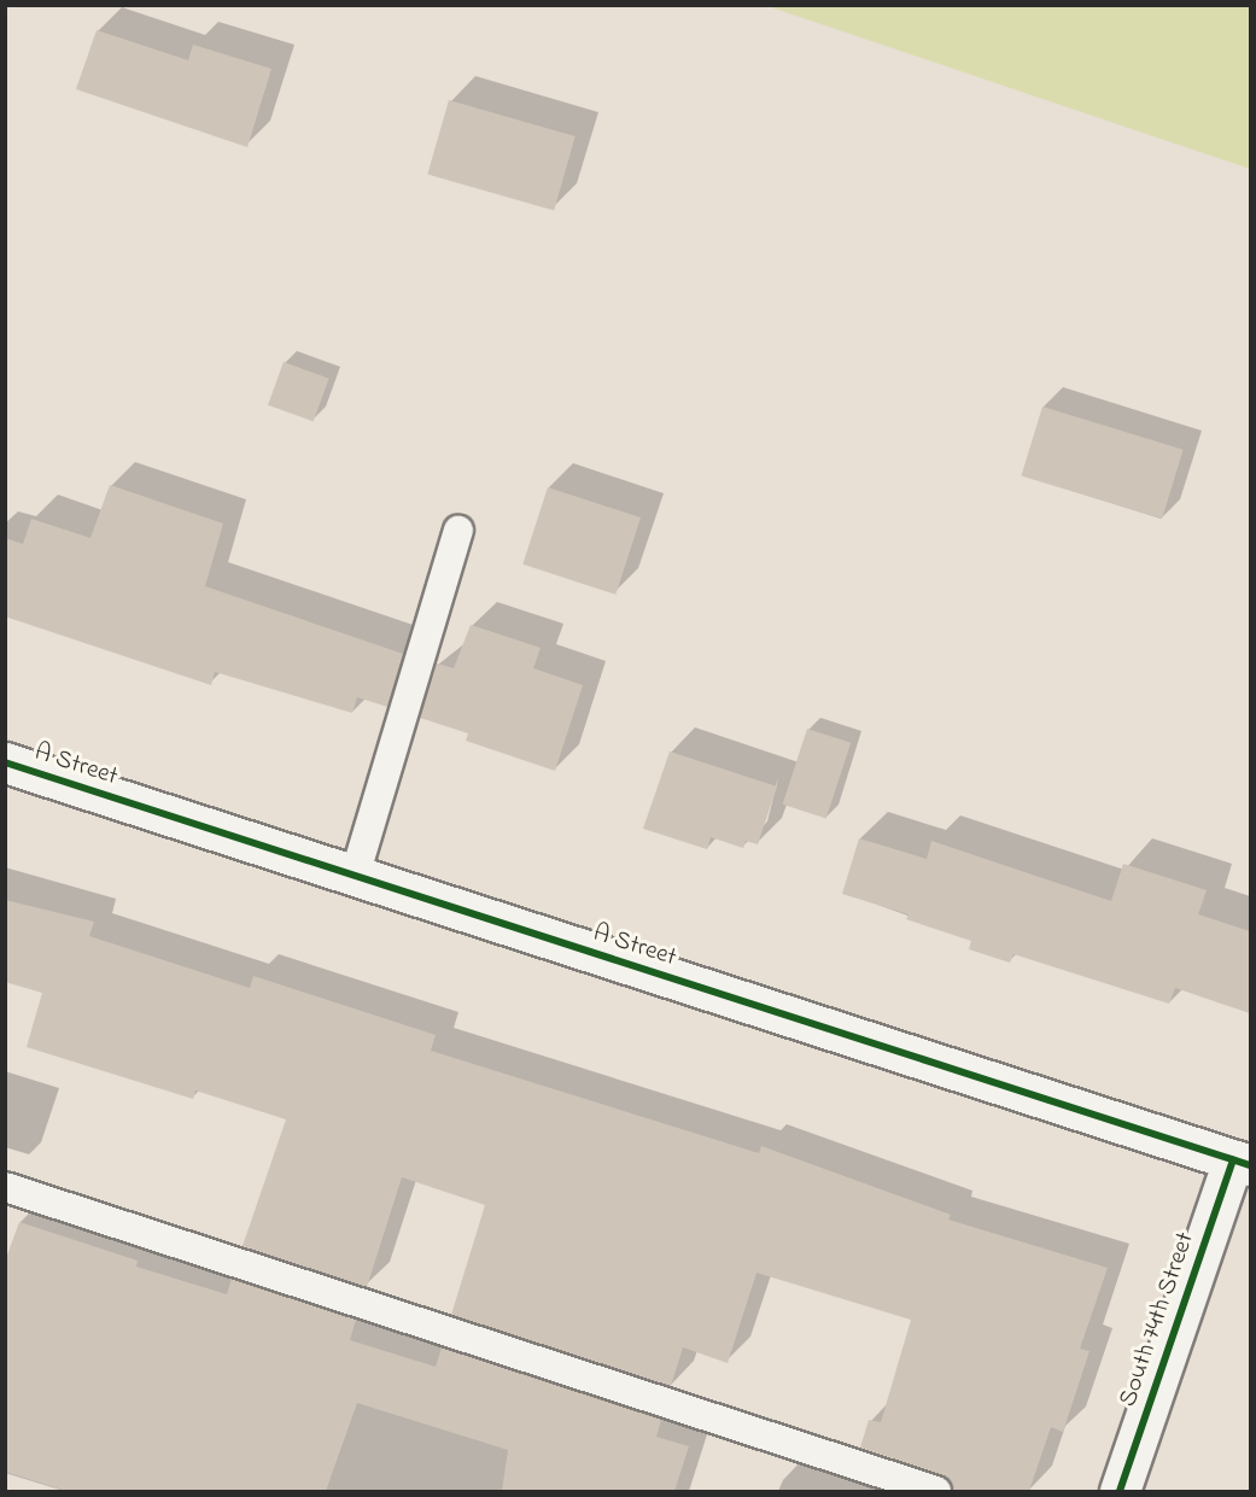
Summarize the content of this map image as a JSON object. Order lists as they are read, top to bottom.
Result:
{
  "streets": {
    "street": ["A Street", "South 74th Street"]
  },
  "crossings": [
    ["A Street", "South 74th Street"]
  ]
}
